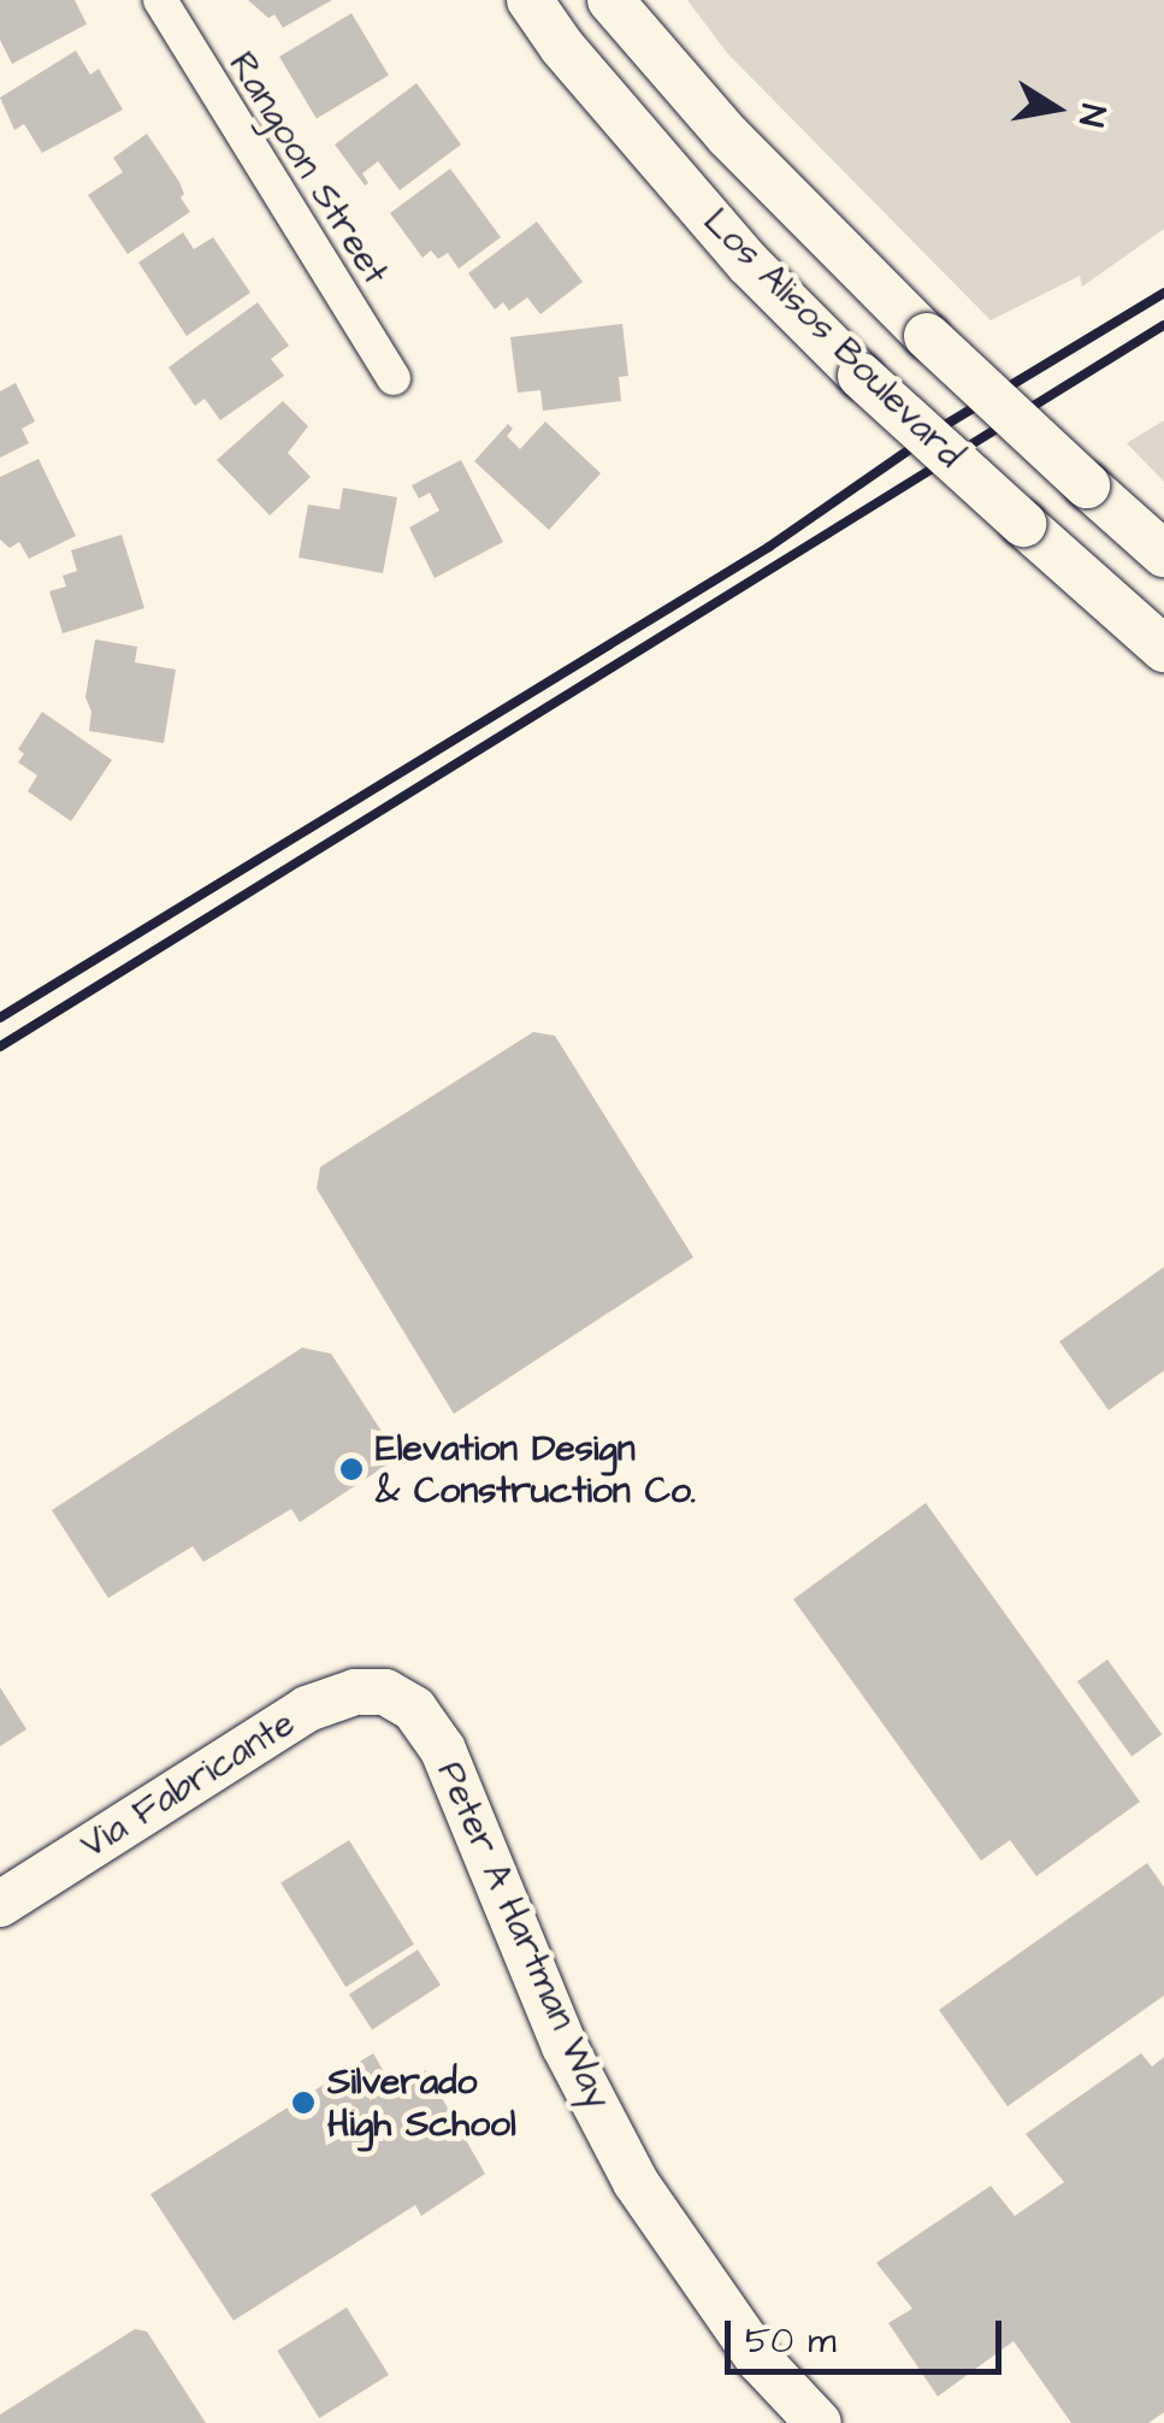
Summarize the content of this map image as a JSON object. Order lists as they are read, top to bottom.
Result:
{
  "streets": {
    "main road": ["Los Alisos Boulevard", "Via Fabricante", "Peter A Hartman Way"],
    "street": ["Rangoon Street"]
  },
  "crossings": [
    ["Via Fabricante", "Peter A Hartman Way"]
  ],
  "places": ["Elevation Design & Construction Co.", "Silverado High School"],
  "scale_bar": "50 m",
  "north": "right"
}
